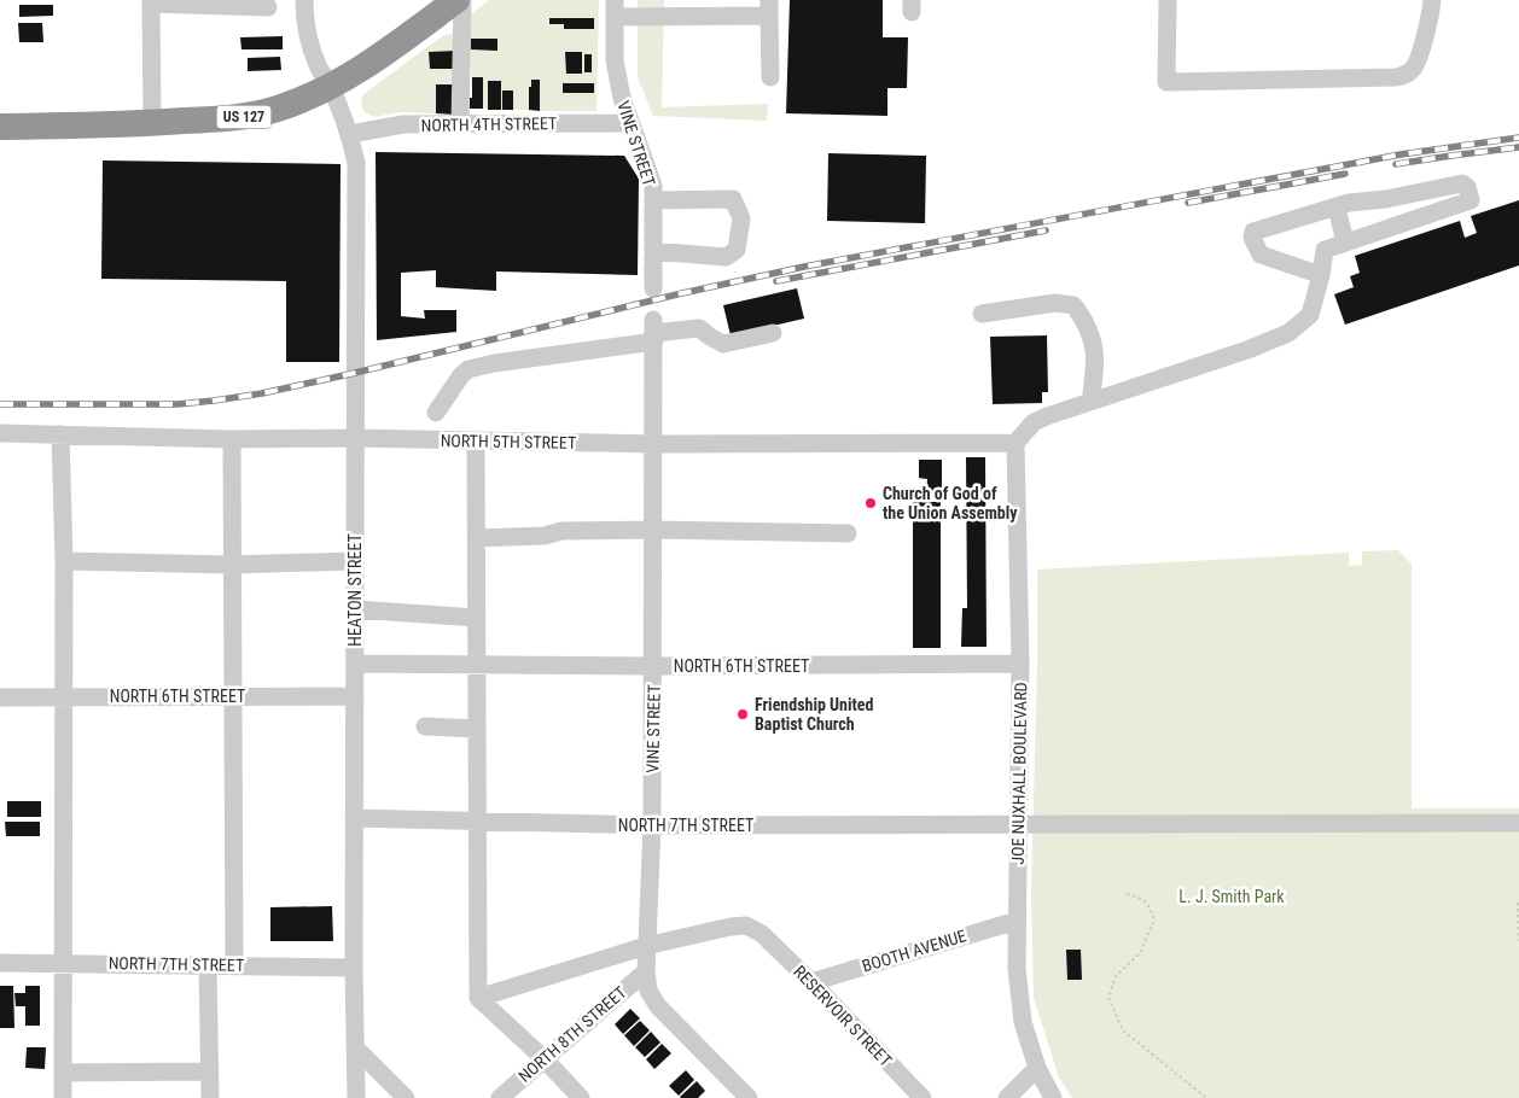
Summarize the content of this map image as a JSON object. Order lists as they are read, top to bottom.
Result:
{
  "streets": {
    "highway": ["US 127"],
    "street": [
      "NORTH 4TH STREET",
      "VINE STREET",
      "NORTH 5TH STREET",
      "HEATON STREET",
      "NORTH 6TH STREET",
      "JOE NUXHALL BOULEVARD",
      "NORTH 7TH STREET",
      "BOOTH AVENUE",
      "RESERVOIR STREET",
      "NORTH 8TH STREET"
    ]
  },
  "crossings": [
    ["US 127", "HEATON STREET"],
    ["NORTH 4TH STREET", "VINE STREET"],
    ["NORTH 4TH STREET", "HEATON STREET"],
    ["VINE STREET", "NORTH 5TH STREET"],
    ["VINE STREET", "NORTH 6TH STREET"],
    ["VINE STREET", "NORTH 7TH STREET"],
    ["VINE STREET", "RESERVOIR STREET"],
    ["VINE STREET", "NORTH 8TH STREET"],
    ["NORTH 5TH STREET", "HEATON STREET"],
    ["NORTH 5TH STREET", "JOE NUXHALL BOULEVARD"],
    ["HEATON STREET", "NORTH 6TH STREET"],
    ["HEATON STREET", "NORTH 7TH STREET"],
    ["NORTH 6TH STREET", "JOE NUXHALL BOULEVARD"],
    ["JOE NUXHALL BOULEVARD", "NORTH 7TH STREET"],
    ["JOE NUXHALL BOULEVARD", "BOOTH AVENUE"],
    ["BOOTH AVENUE", "RESERVOIR STREET"]
  ],
  "parks": ["L. J. Smith Park"],
  "places": ["Church of God of the Union Assembly", "Friendship United Baptist Church"]
}
